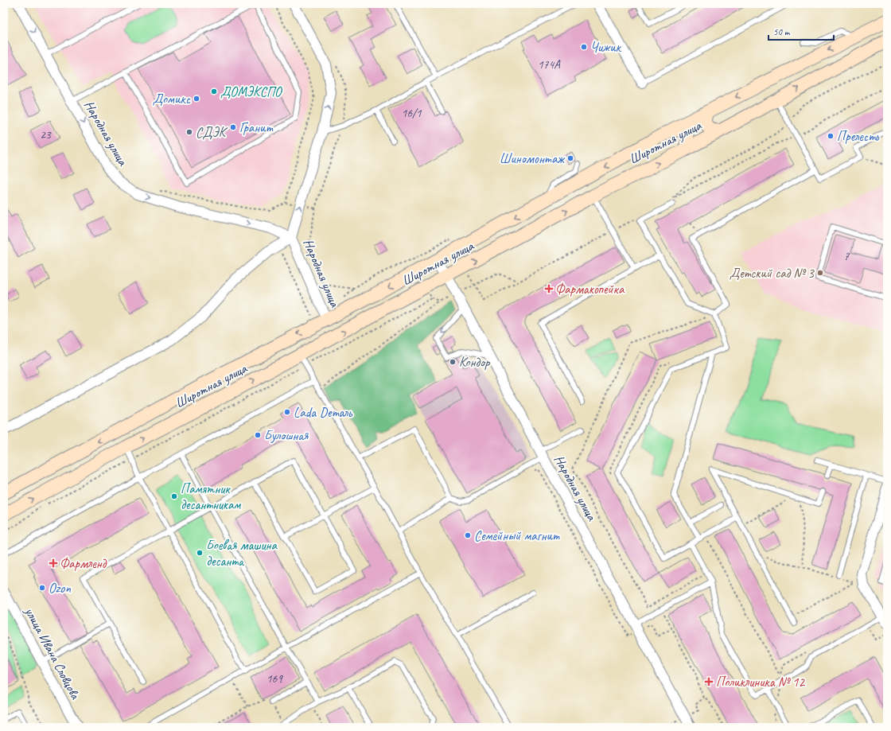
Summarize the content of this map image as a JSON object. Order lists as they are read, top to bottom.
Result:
{
  "streets": {
    "main road": ["Широтная улица"],
    "street": ["Народная улица", "улица Ивана Словцова"]
  },
  "crossings": [
    ["Народная улица", "Широтная улица"]
  ],
  "places": {
    "other": [
      "Чижик",
      "ДОМЭКСПО",
      "Домикс",
      "Гранит",
      "СДЭК",
      "Прелесть",
      "Шиномонтаж",
      "Детский сад № 3",
      "Кондор",
      "Lada Dеталь",
      "Булошная",
      "Памятник десантникам",
      "Семейный магнит",
      "Боевая машина десанта",
      "Ozon"
    ],
    "health": ["Фармакопейка", "Фармленд", "Поликлиника № 12"]
  },
  "house_numbers": [
    "174А",
    "16/1",
    "23",
    "7",
    "169"
  ],
  "scale_bar": "50 m"
}
